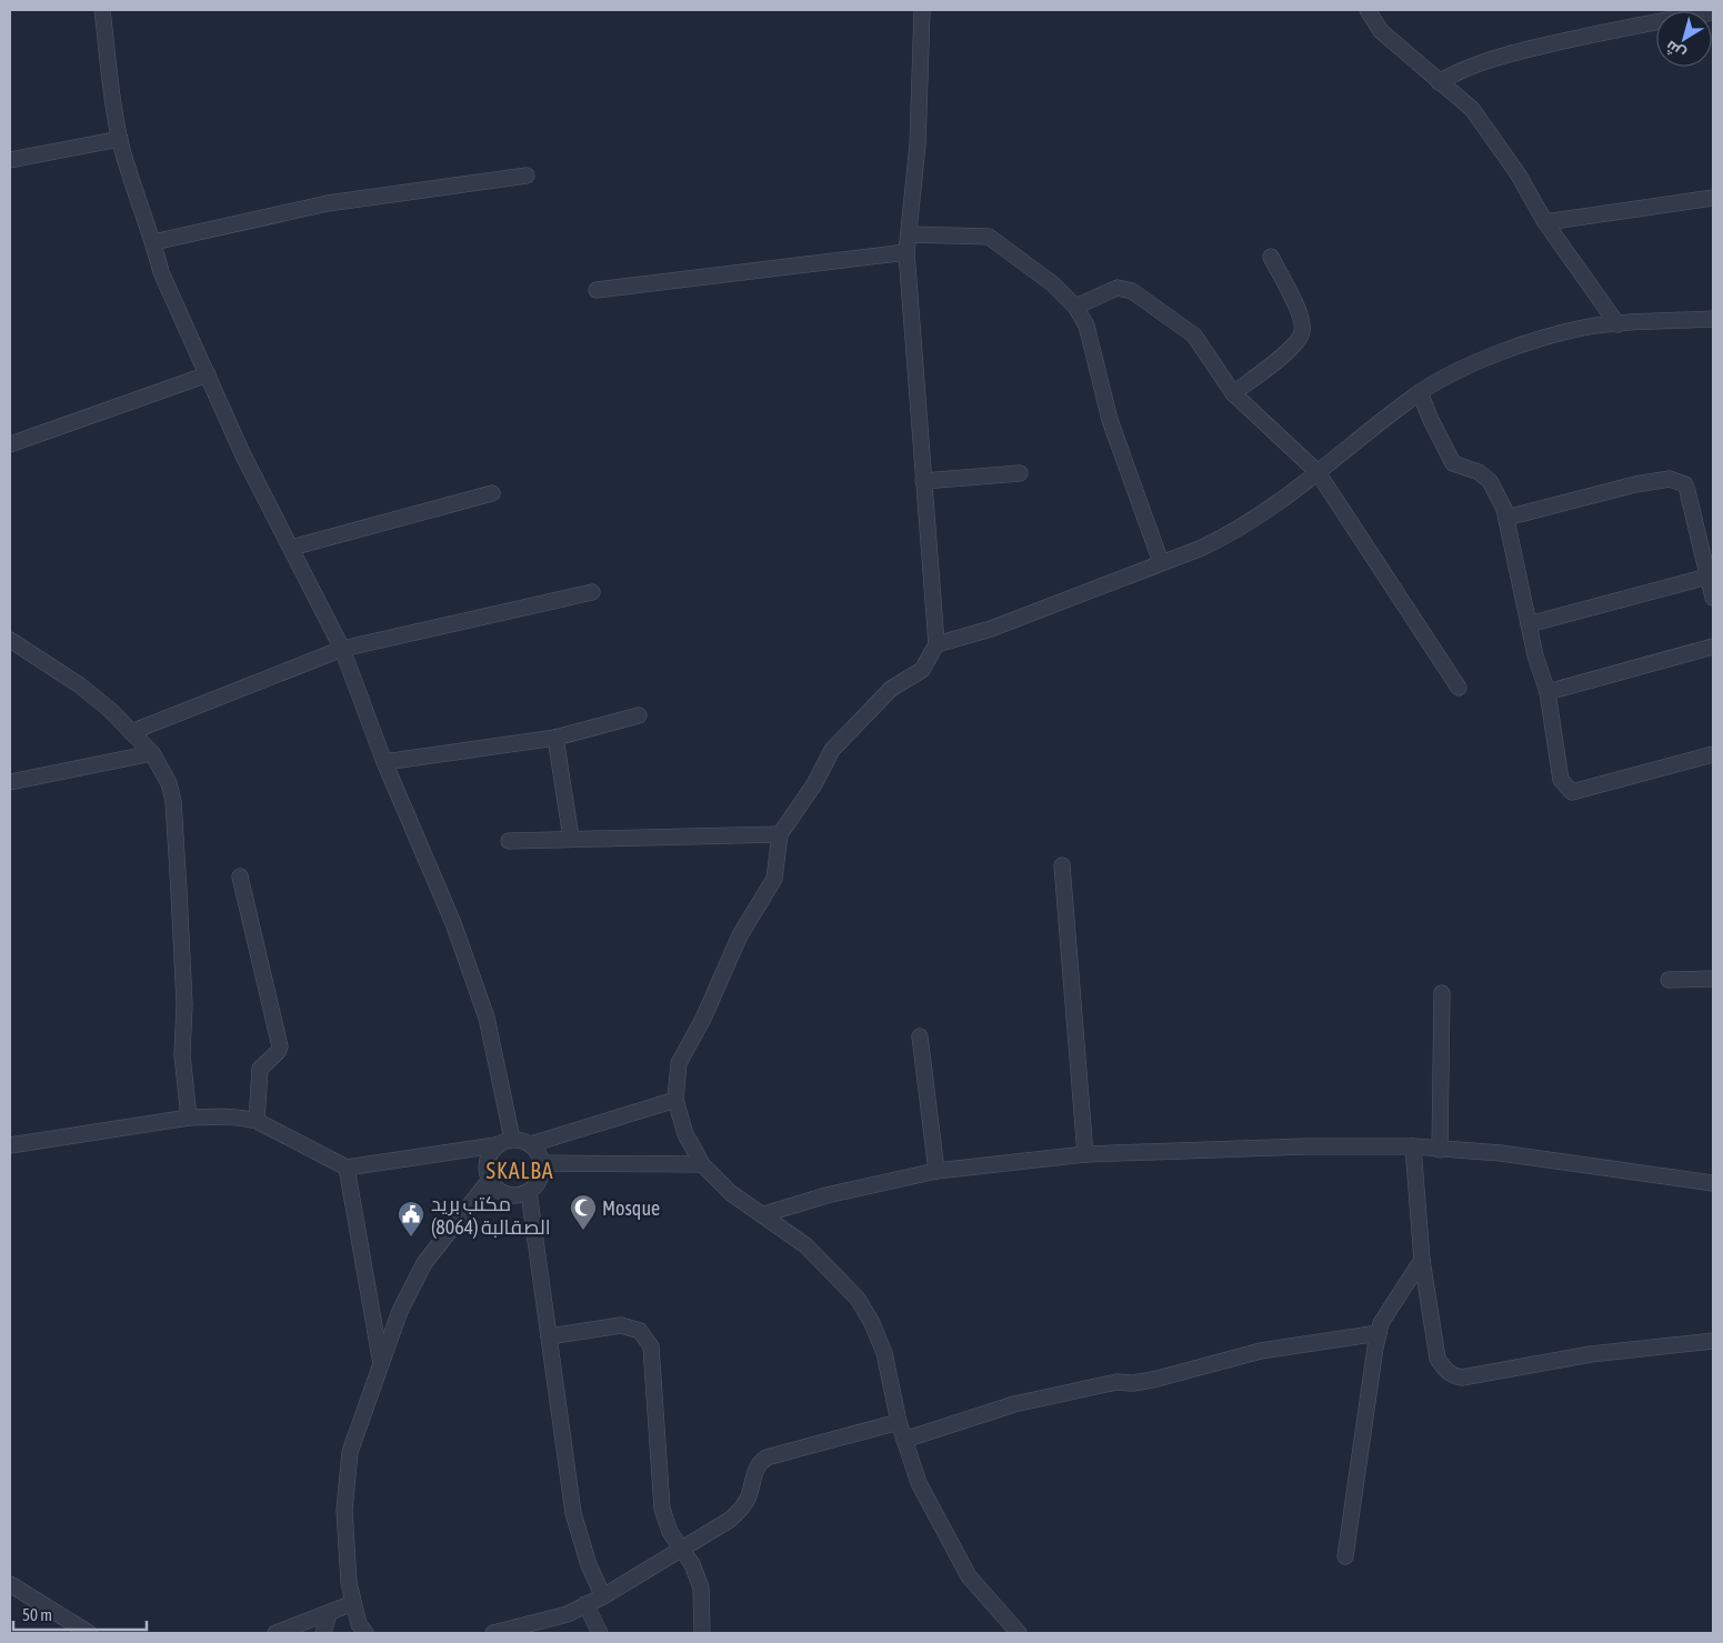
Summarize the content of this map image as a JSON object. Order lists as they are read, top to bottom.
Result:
{
  "districts": ["SKALBA"],
  "places": {
    "mosque": ["Mosque"],
    "public building": ["مكتب بريد الصقالبة (8064)"]
  },
  "scale_bar": "50 m",
  "north": "bottom left"
}
